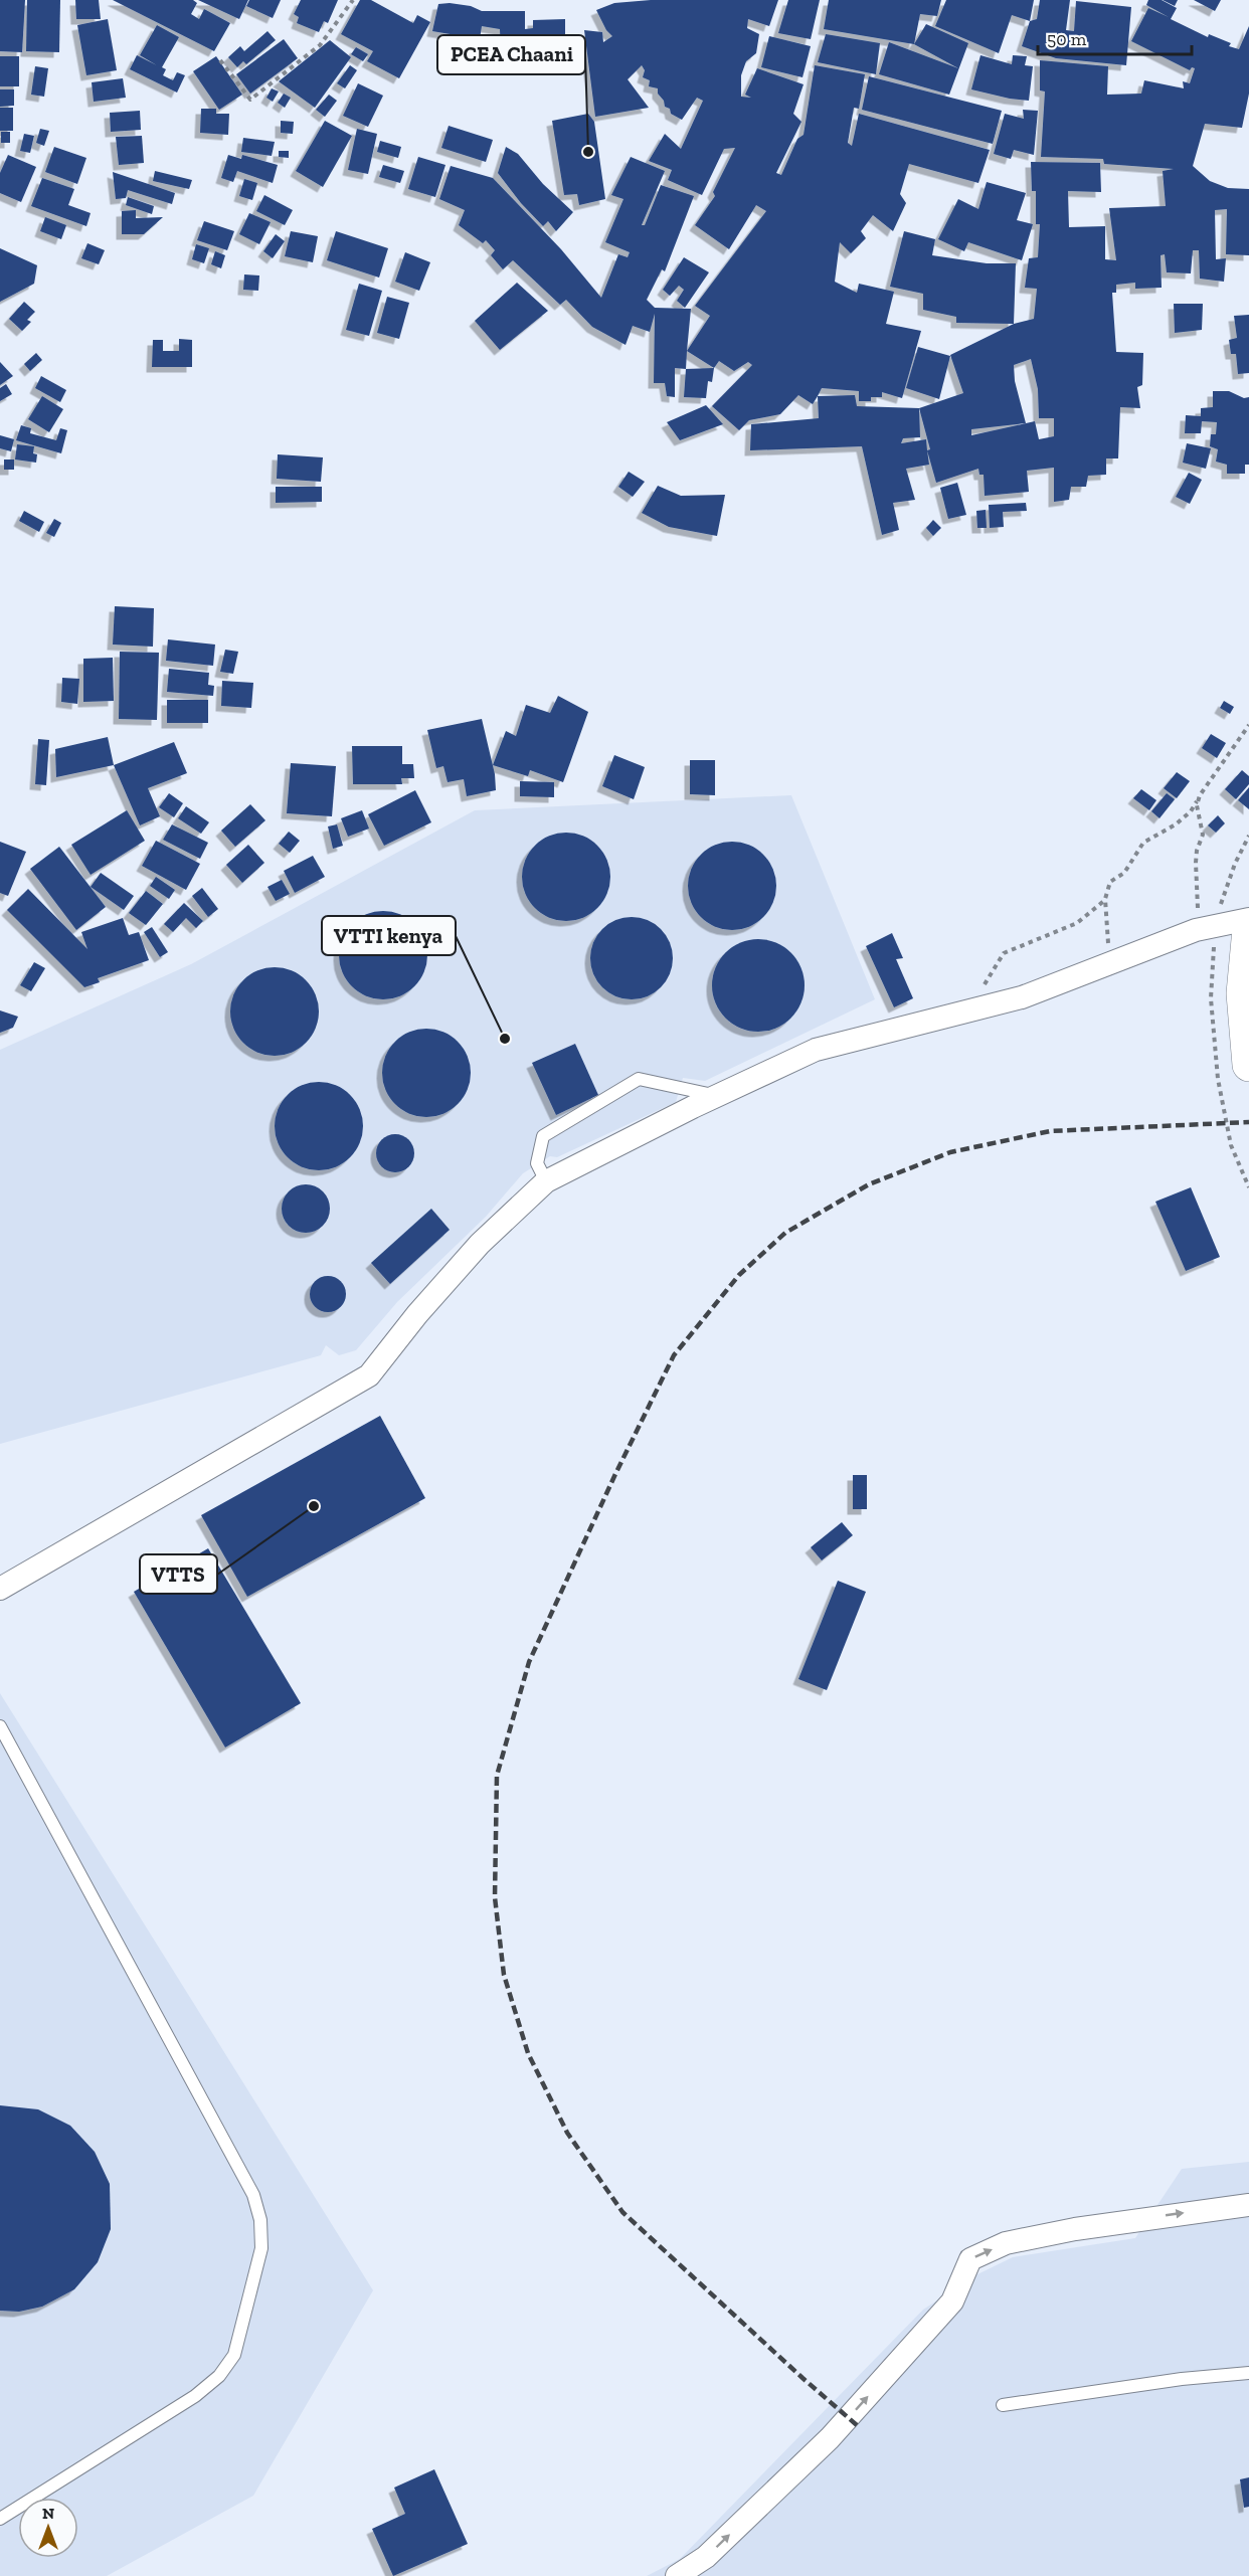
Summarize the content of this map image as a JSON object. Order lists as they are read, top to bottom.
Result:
{
  "places": ["PCEA Chaani", "VTTI kenya", "VTTS"],
  "scale_bar": "50 m",
  "north": "top"
}
